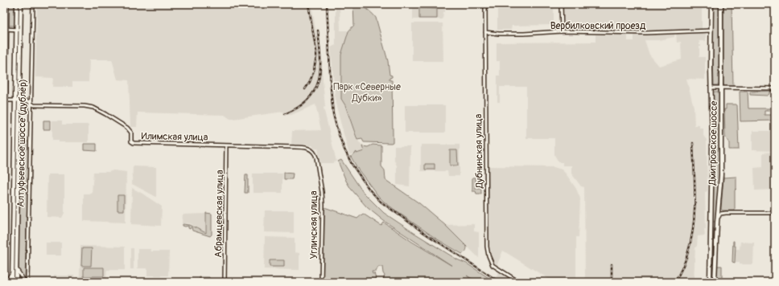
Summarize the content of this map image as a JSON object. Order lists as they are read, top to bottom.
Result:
{
  "streets": {
    "main road": ["Алтуфьевское шоссе (дублёр)", "Дмитровское шоссе"],
    "street": [
      "Вербилковский проезд",
      "Илимская улица",
      "Дубнинская улица",
      "Абрамцевская улица",
      "Угличская улица"
    ]
  },
  "crossings": [
    ["Вербилковский проезд", "Дмитровское шоссе"],
    ["Вербилковский проезд", "Дубнинская улица"],
    ["Илимская улица", "Абрамцевская улица"],
    ["Илимская улица", "Угличская улица"]
  ],
  "parks": ["Парк «Северные Дубки»"]
}
